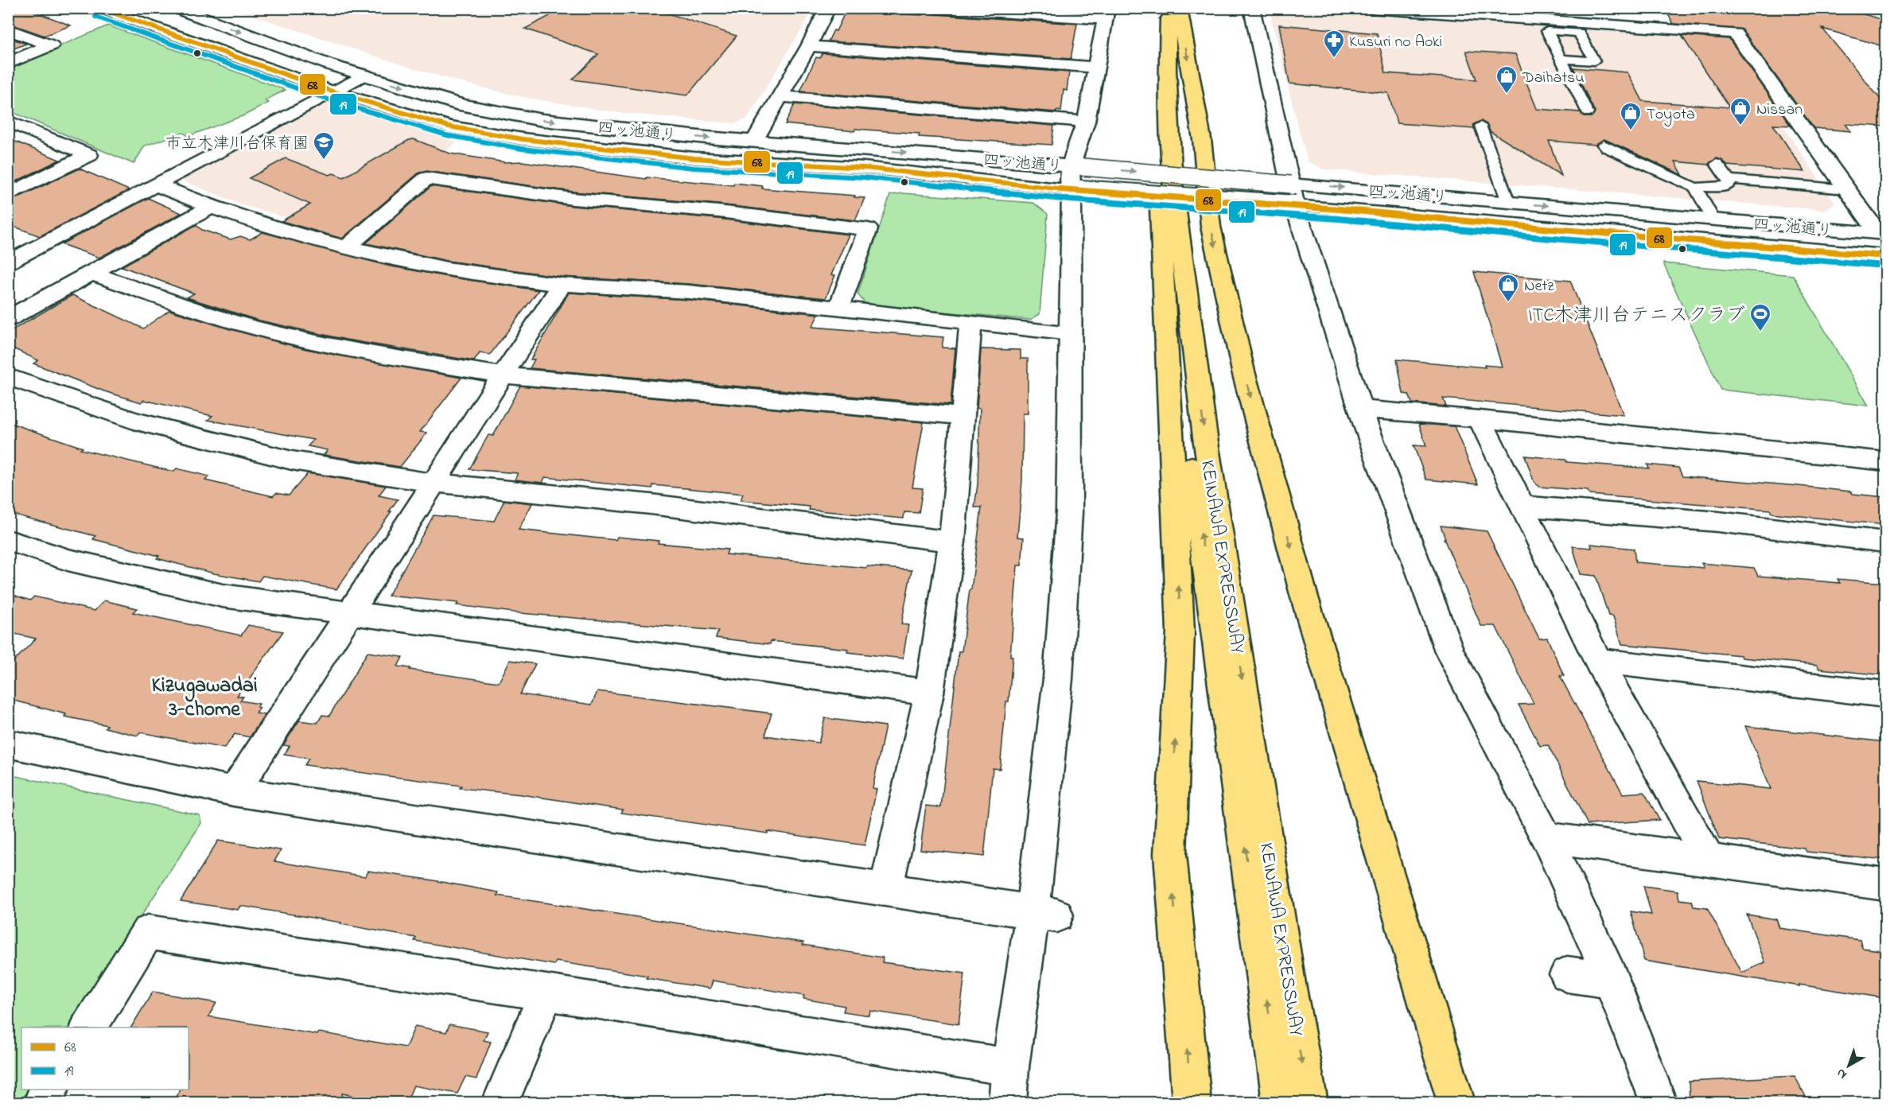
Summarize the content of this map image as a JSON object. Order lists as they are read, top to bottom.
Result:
{
  "streets": {
    "highway": ["KEINAWA EXPRESSWAY"],
    "street": ["四ッ池通り"]
  },
  "districts": ["Kizugawadai 3-chome"],
  "places": {
    "pharmacy": ["Kusuri no Aoki"],
    "shop": [
      "Daihatsu",
      "Nissan",
      "Toyota",
      "Netz"
    ],
    "school or university": ["市立木津川台保育園"],
    "sports": ["ITC木津川台テニスクラブ"]
  },
  "lines": ["transit line 68", "transit line 19"],
  "legend": ["68", "19"],
  "north": "bottom left"
}
